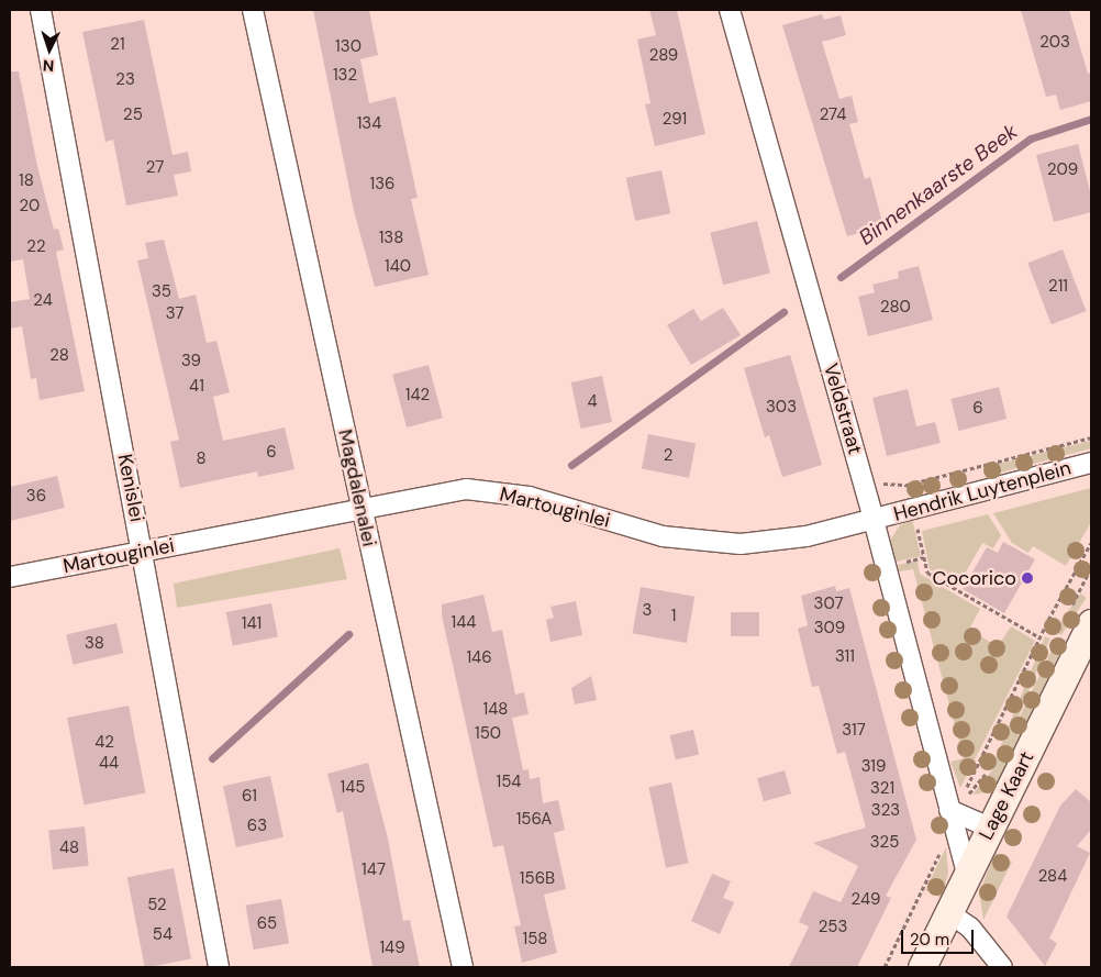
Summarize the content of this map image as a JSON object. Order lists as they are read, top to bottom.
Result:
{
  "streets": {
    "street": [
      "Veldstraat",
      "Kenislei",
      "Magdalenalei",
      "Hendrik Luytenplein",
      "Martouginlei",
      "Lage Kaart"
    ]
  },
  "crossings": [
    ["Veldstraat", "Hendrik Luytenplein"],
    ["Veldstraat", "Martouginlei"],
    ["Veldstraat", "Lage Kaart"],
    ["Kenislei", "Martouginlei"],
    ["Magdalenalei", "Martouginlei"],
    ["Hendrik Luytenplein", "Martouginlei"]
  ],
  "water": ["Binnenkaarste Beek"],
  "places": ["Cocorico"],
  "house_numbers": [
    "203",
    "21",
    "130",
    "289",
    "132",
    "23",
    "25",
    "274",
    "291",
    "134",
    "27",
    "209",
    "18",
    "136",
    "20",
    "138",
    "22",
    "140",
    "211",
    "35",
    "24",
    "280",
    "37",
    "28",
    "39",
    "41",
    "142",
    "4",
    "303",
    "6",
    "6",
    "2",
    "8",
    "36",
    "307",
    "3",
    "1",
    "144",
    "141",
    "309",
    "38",
    "311",
    "146",
    "148",
    "317",
    "150",
    "42",
    "44",
    "319",
    "154",
    "145",
    "321",
    "61",
    "323",
    "156A",
    "63",
    "325",
    "48",
    "147",
    "284",
    "156B",
    "249",
    "52",
    "65",
    "253",
    "54",
    "158",
    "149"
  ],
  "scale_bar": "20 m",
  "north": "bottom"
}
